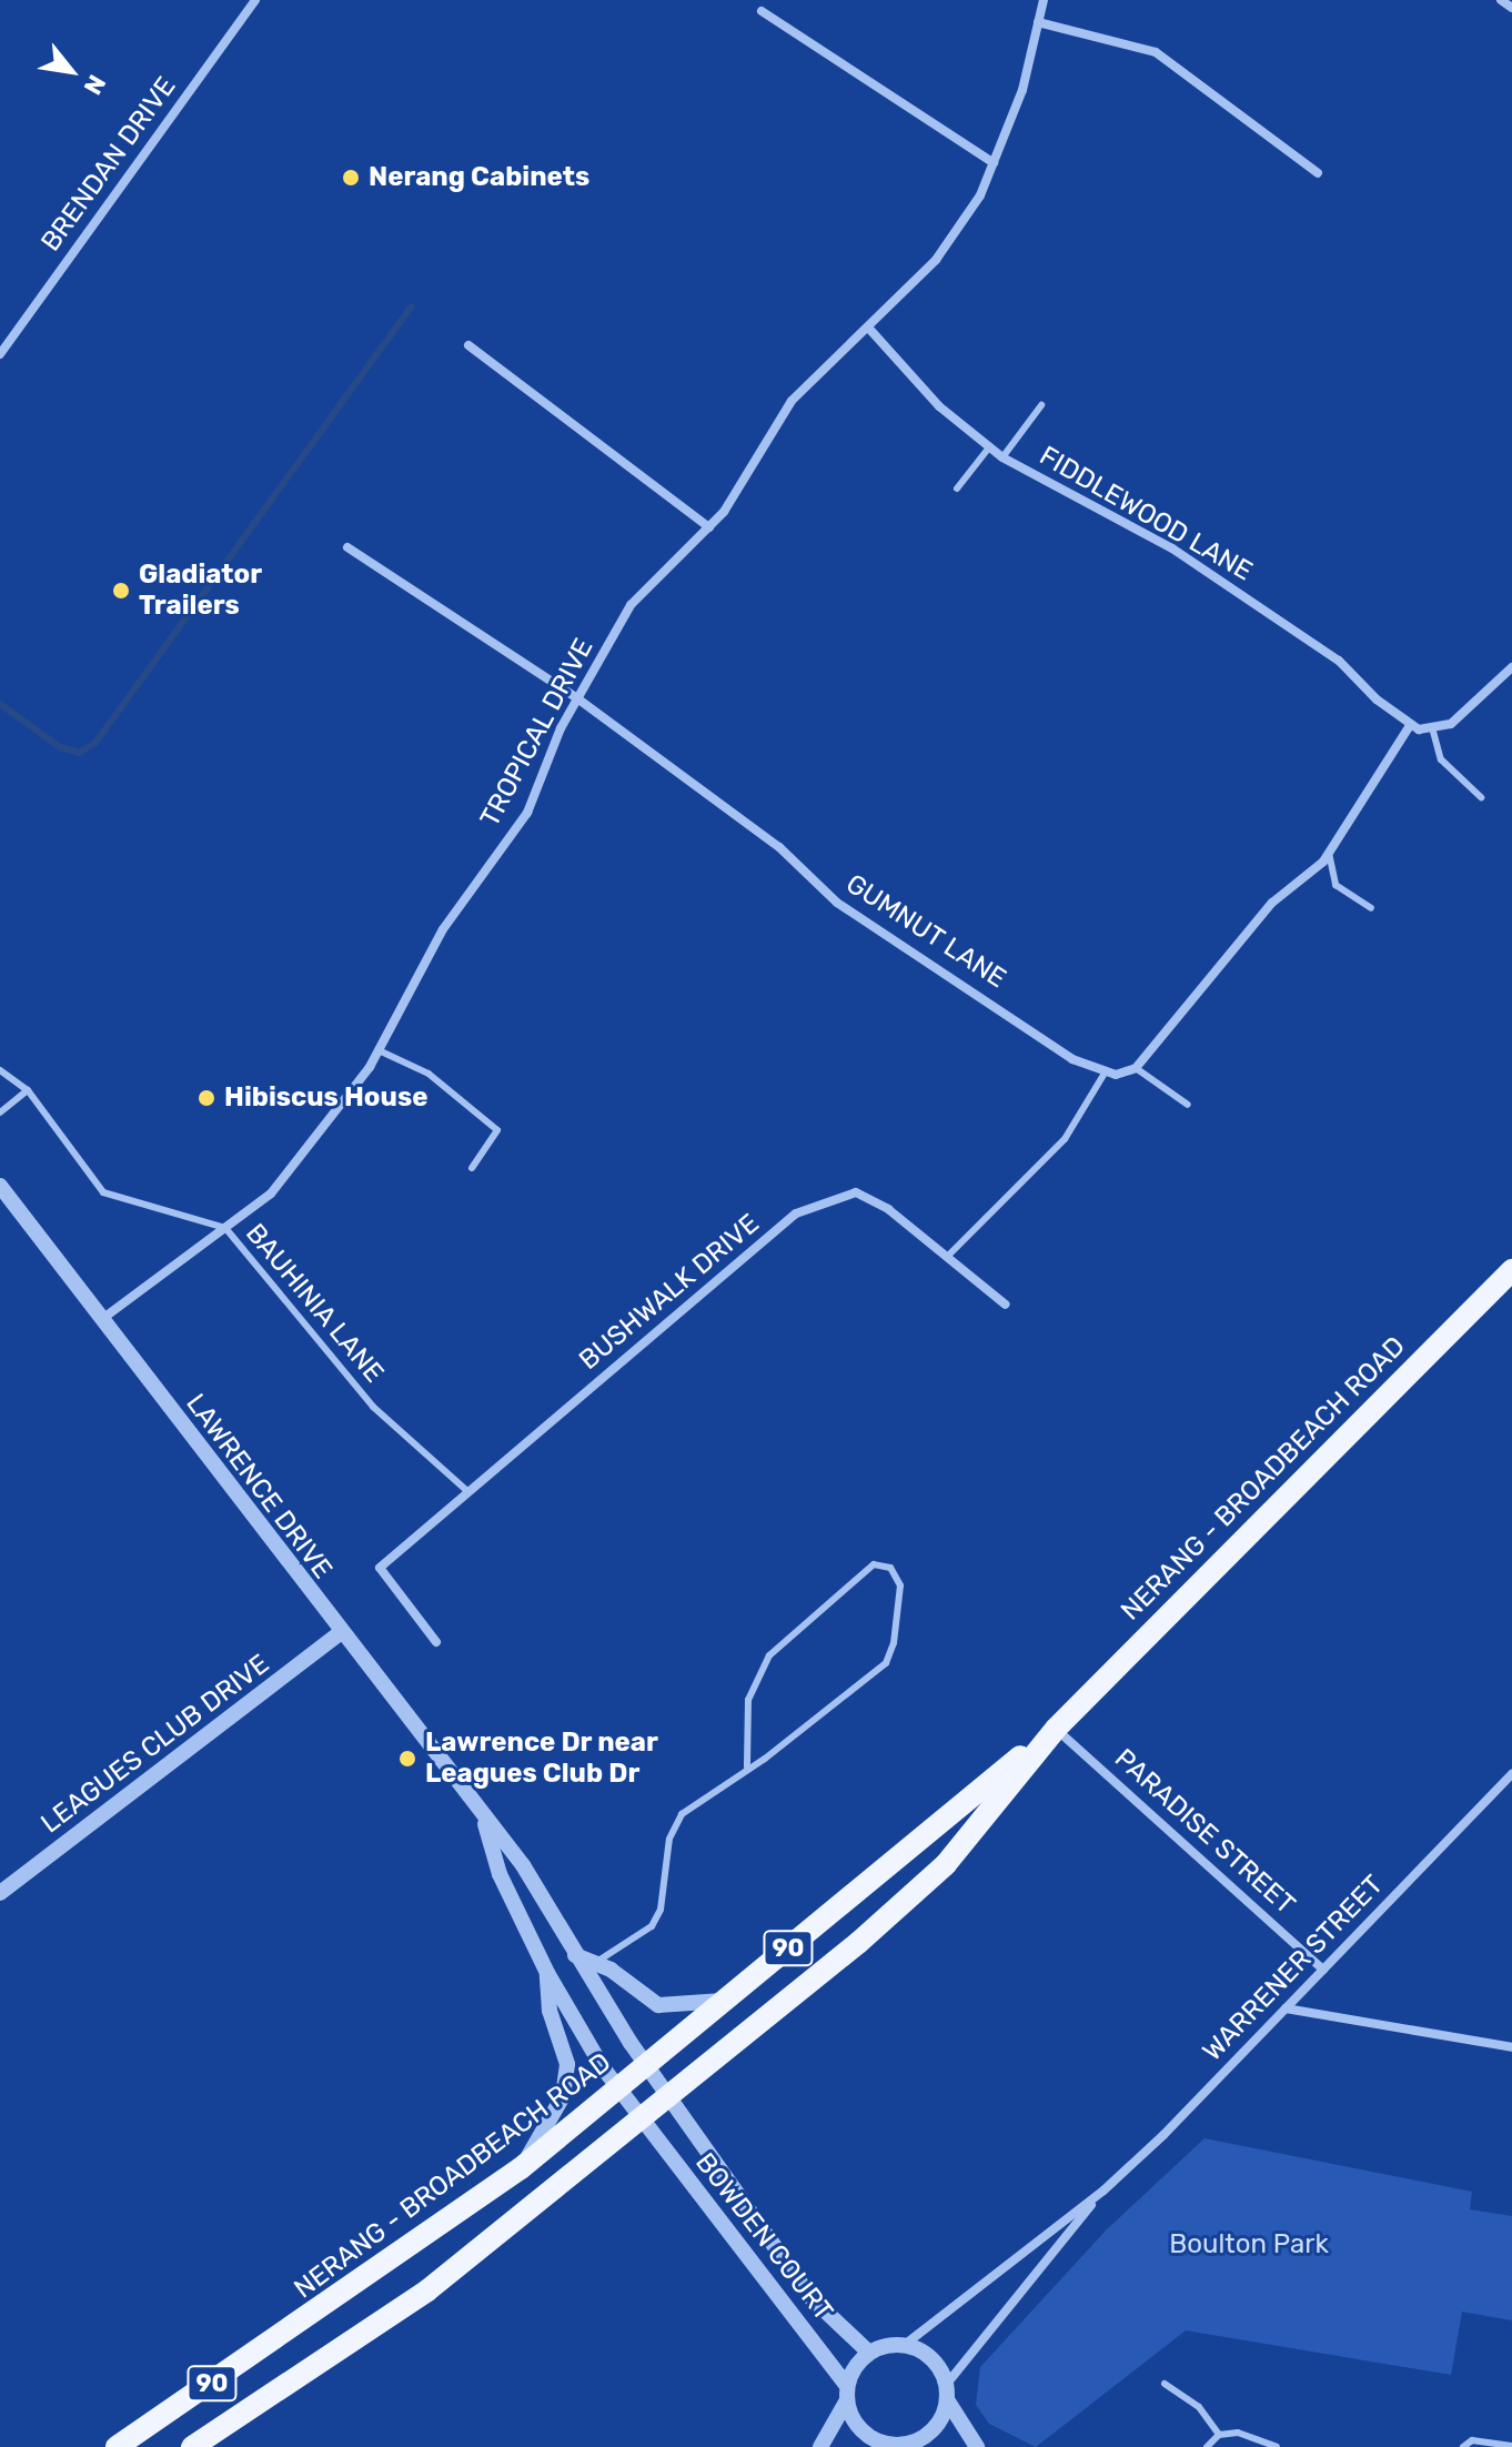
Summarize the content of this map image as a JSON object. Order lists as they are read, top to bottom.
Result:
{
  "streets": {
    "main road": ["NERANG - BROADBEACH ROAD", "90"],
    "street": [
      "BRENDAN DRIVE",
      "FIDDLEWOOD LANE",
      "TROPICAL DRIVE",
      "GUMNUT LANE",
      "BUSHWALK DRIVE",
      "LAWRENCE DRIVE",
      "LEAGUES CLUB DRIVE",
      "PARADISE STREET",
      "WARRENER STREET",
      "BOWDEN COURT"
    ],
    "lane": ["BAUHINIA LANE"]
  },
  "crossings": [
    ["FIDDLEWOOD LANE", "TROPICAL DRIVE"],
    ["TROPICAL DRIVE", "GUMNUT LANE"],
    ["TROPICAL DRIVE", "BAUHINIA LANE"],
    ["TROPICAL DRIVE", "LAWRENCE DRIVE"],
    ["BUSHWALK DRIVE", "BAUHINIA LANE"],
    ["NERANG - BROADBEACH ROAD", "LAWRENCE DRIVE"],
    ["NERANG - BROADBEACH ROAD", "PARADISE STREET"],
    ["NERANG - BROADBEACH ROAD", "BOWDEN COURT"],
    ["LAWRENCE DRIVE", "LEAGUES CLUB DRIVE"],
    ["LAWRENCE DRIVE", "BOWDEN COURT"],
    ["PARADISE STREET", "WARRENER STREET"],
    ["WARRENER STREET", "BOWDEN COURT"]
  ],
  "parks": ["Boulton Park"],
  "places": [
    "Nerang Cabinets",
    "Gladiator Trailers",
    "Hibiscus House",
    "Lawrence Dr near Leagues Club Dr"
  ],
  "north": "bottom right"
}
